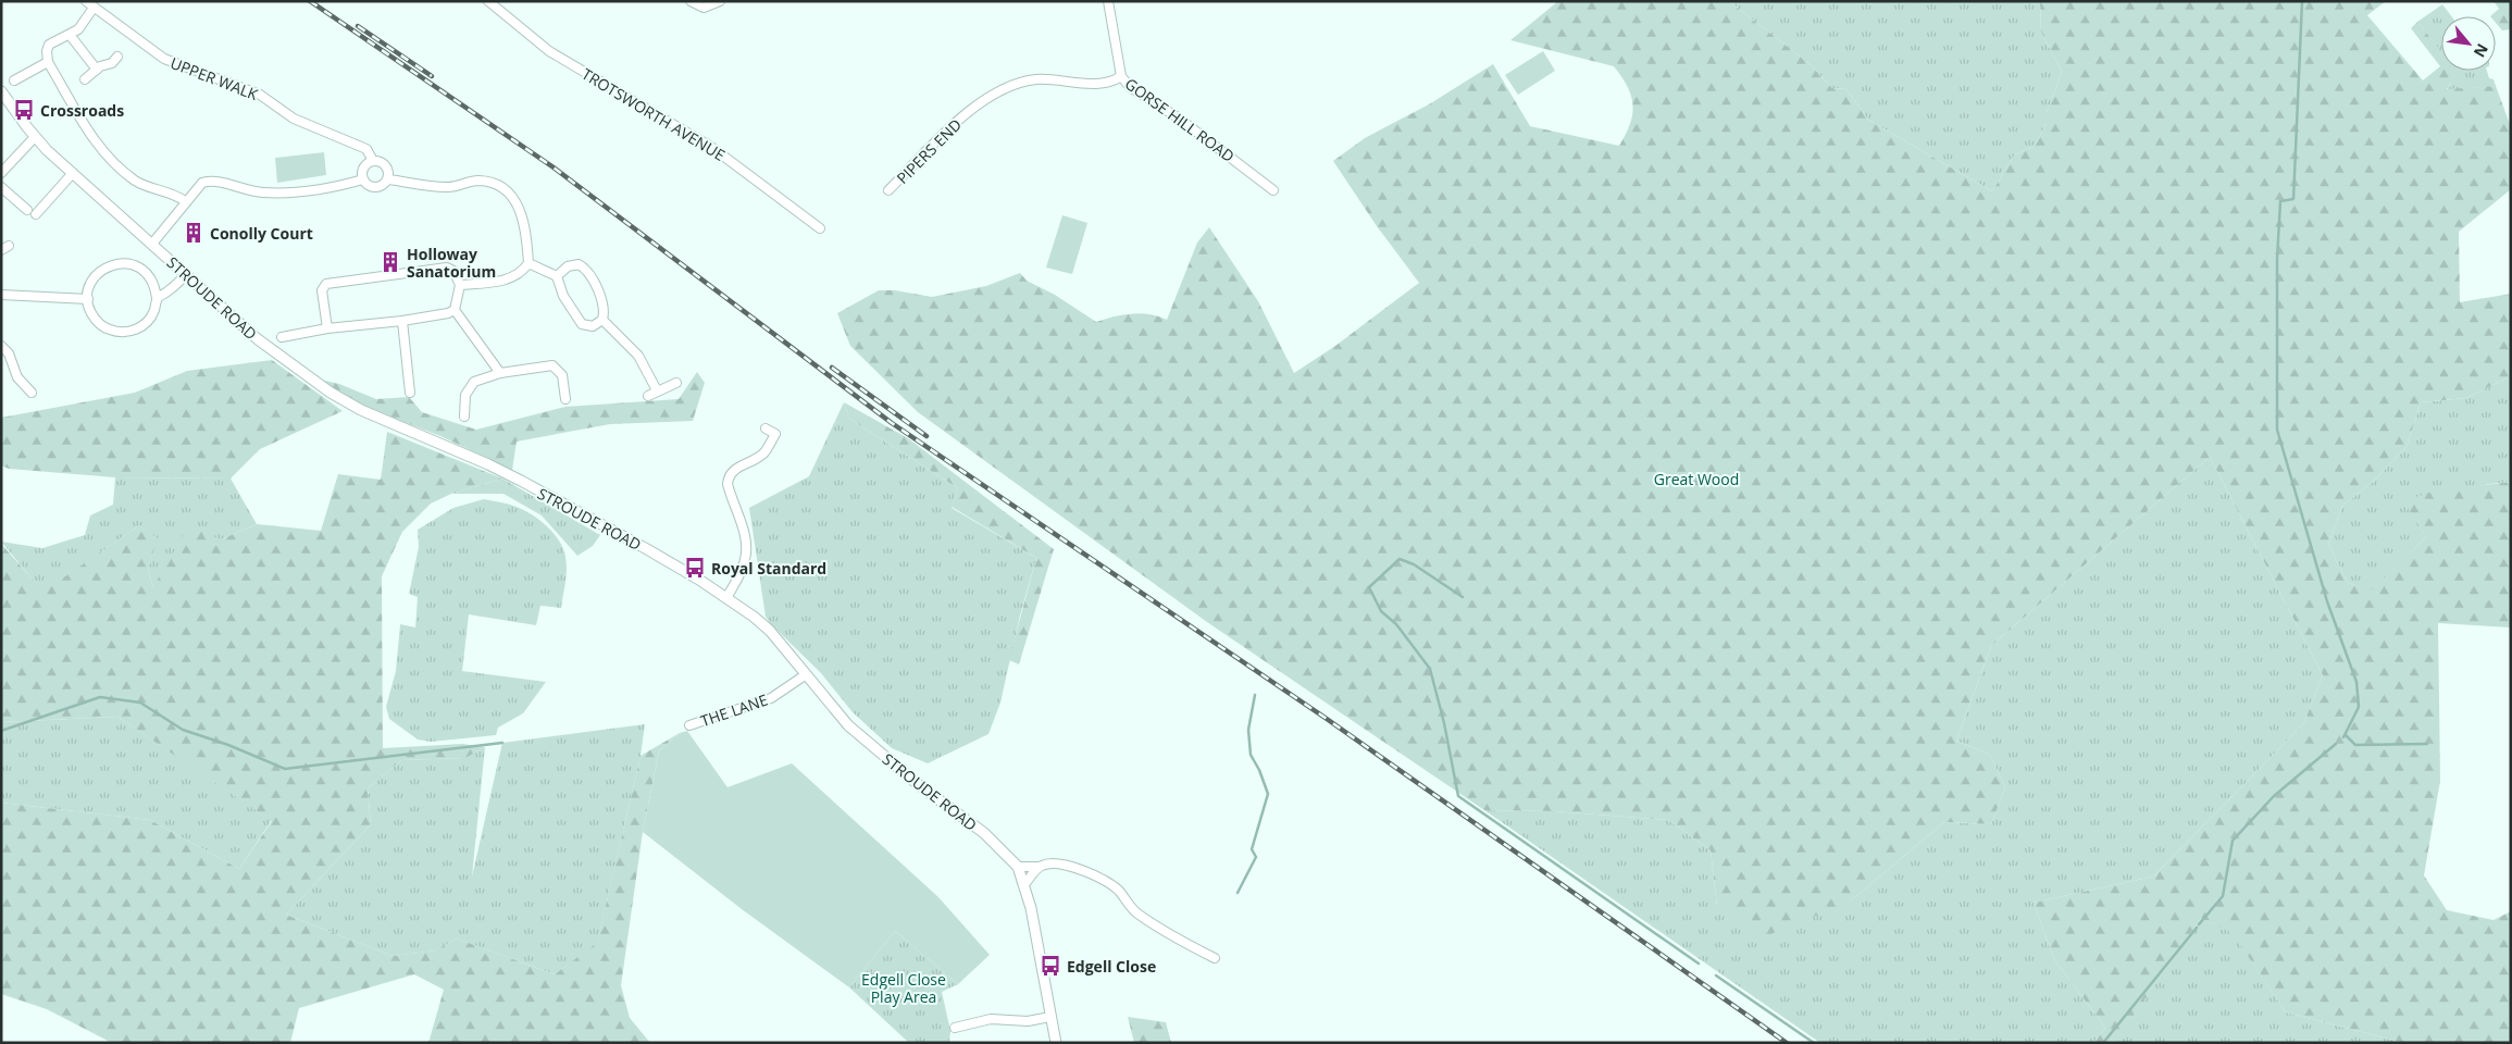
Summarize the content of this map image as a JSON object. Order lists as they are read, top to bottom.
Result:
{
  "streets": {
    "street": [
      "UPPER WALK",
      "TROTSWORTH AVENUE",
      "GORSE HILL ROAD",
      "PIPERS END",
      "STROUDE ROAD",
      "THE LANE"
    ]
  },
  "crossings": [
    ["GORSE HILL ROAD", "PIPERS END"],
    ["STROUDE ROAD", "THE LANE"]
  ],
  "parks": ["Great Wood", "Edgell Close Play Area"],
  "places": {
    "bus stop": ["Crossroads", "Royal Standard", "Edgell Close"],
    "building": ["Conolly Court", "Holloway Sanatorium"]
  },
  "north": "bottom right"
}
